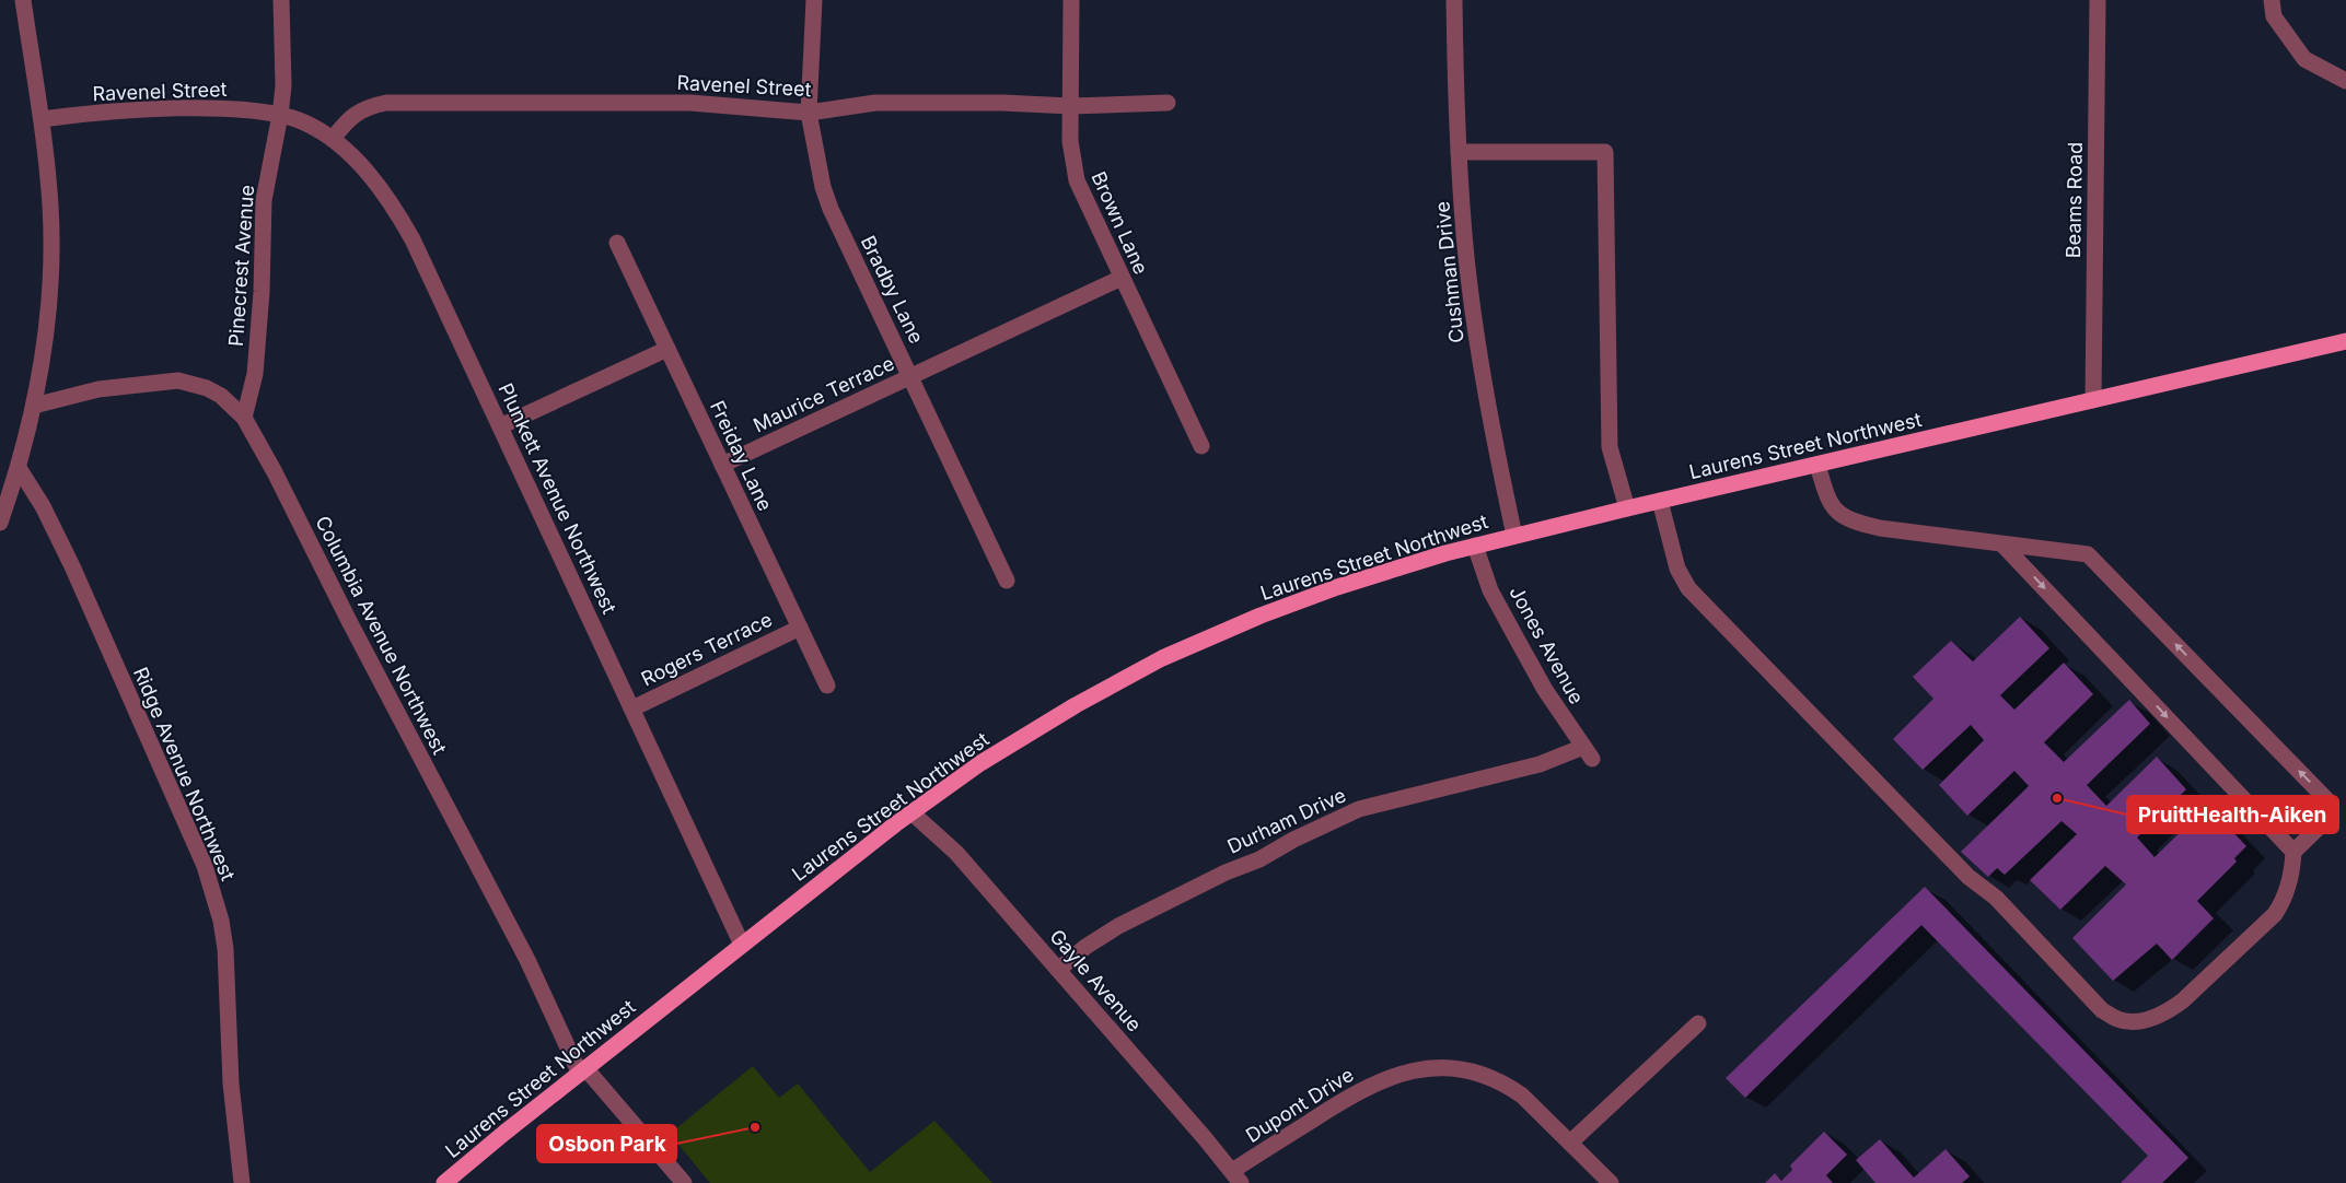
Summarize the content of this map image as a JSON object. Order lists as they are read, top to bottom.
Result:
{
  "streets": {
    "main road": ["Laurens Street Northwest"],
    "street": [
      "Ravenel Street",
      "Beams Road",
      "Brown Lane",
      "Pinecrest Avenue",
      "Cushman Drive",
      "Bradby Lane",
      "Maurice Terrace",
      "Freiday Lane",
      "Plunkett Avenue Northwest",
      "Columbia Avenue Northwest",
      "Jones Avenue",
      "Rogers Terrace",
      "Ridge Avenue Northwest",
      "Durham Drive",
      "Gayle Avenue",
      "Dupont Drive"
    ]
  },
  "crossings": [
    ["Ravenel Street", "Brown Lane"],
    ["Ravenel Street", "Pinecrest Avenue"],
    ["Ravenel Street", "Bradby Lane"],
    ["Ravenel Street", "Plunkett Avenue Northwest"],
    ["Beams Road", "Laurens Street Northwest"],
    ["Brown Lane", "Maurice Terrace"],
    ["Pinecrest Avenue", "Plunkett Avenue Northwest"],
    ["Pinecrest Avenue", "Columbia Avenue Northwest"],
    ["Cushman Drive", "Laurens Street Northwest"],
    ["Bradby Lane", "Maurice Terrace"],
    ["Maurice Terrace", "Freiday Lane"],
    ["Laurens Street Northwest", "Plunkett Avenue Northwest"],
    ["Laurens Street Northwest", "Columbia Avenue Northwest"],
    ["Laurens Street Northwest", "Jones Avenue"],
    ["Laurens Street Northwest", "Gayle Avenue"],
    ["Freiday Lane", "Rogers Terrace"],
    ["Plunkett Avenue Northwest", "Rogers Terrace"],
    ["Jones Avenue", "Durham Drive"],
    ["Durham Drive", "Gayle Avenue"],
    ["Gayle Avenue", "Dupont Drive"]
  ],
  "places": ["PruittHealth-Aiken", "Osbon Park"]
}
